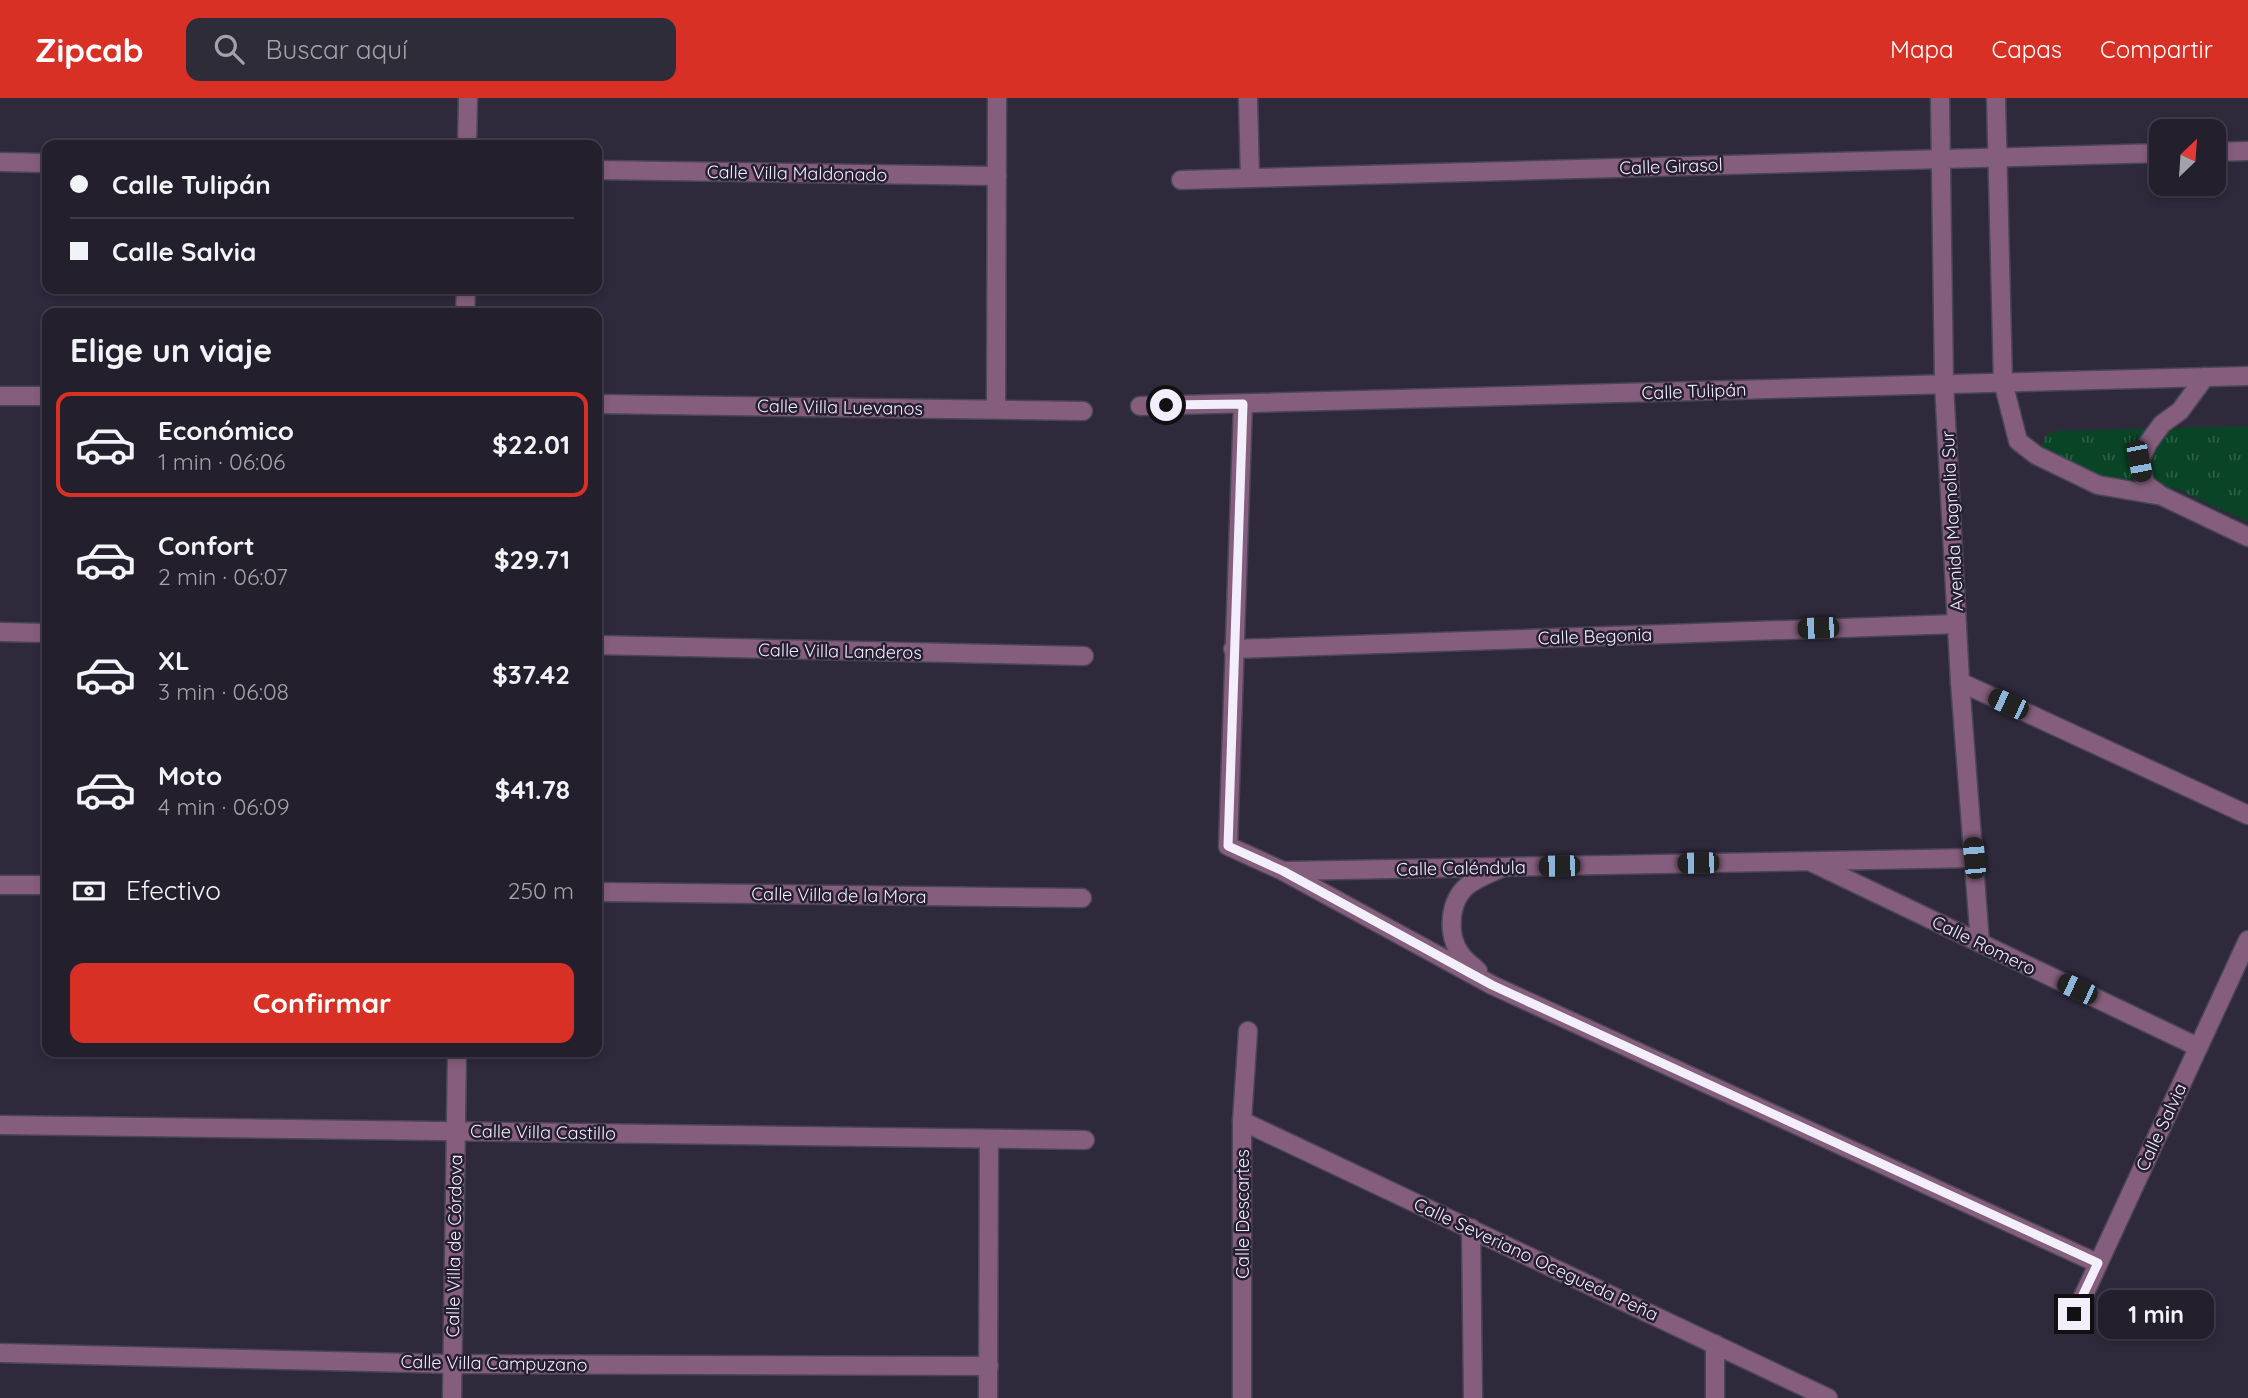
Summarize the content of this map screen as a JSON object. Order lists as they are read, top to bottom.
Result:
{
  "streets": {
    "street": [
      "Calle Girasol",
      "Calle Villa Maldonado",
      "Calle Tulipán",
      "Calle Villa Luevanos",
      "Avenida Magnolia Sur",
      "Calle Begonia",
      "Calle Villa Landeros",
      "Calle Caléndula",
      "Calle Villa de la Mora",
      "Calle Romero",
      "Calle Salvia",
      "Calle Villa Castillo",
      "Calle Descartes",
      "Calle Villa de Córdova",
      "Calle Severiano Ocegueda Peña",
      "Calle Villa Campuzano"
    ]
  },
  "crossings": [
    ["Calle Girasol", "Avenida Magnolia Sur"],
    ["Calle Tulipán", "Avenida Magnolia Sur"],
    ["Avenida Magnolia Sur", "Calle Begonia"],
    ["Avenida Magnolia Sur", "Calle Caléndula"],
    ["Avenida Magnolia Sur", "Calle Romero"],
    ["Calle Caléndula", "Calle Romero"],
    ["Calle Romero", "Calle Salvia"],
    ["Calle Villa Castillo", "Calle Villa de Córdova"],
    ["Calle Descartes", "Calle Severiano Ocegueda Peña"],
    ["Calle Villa de Córdova", "Calle Villa Campuzano"]
  ],
  "north": "top right",
  "page": {
    "header": "Zipcab",
    "search": "Buscar aquí",
    "nav": ["Mapa", "Capas", "Compartir"],
    "banner": ["Calle Tulipán", "Calle Salvia"],
    "heading": "Elige un viaje",
    "list": [
      {
        "name": "Económico",
        "note": "1 min · 06:06",
        "value": "$22.01"
      },
      {
        "name": "Confort",
        "note": "2 min · 06:07",
        "value": "$29.71"
      },
      {
        "name": "XL",
        "note": "3 min · 06:08",
        "value": "$37.42"
      },
      {
        "name": "Moto",
        "note": "4 min · 06:09",
        "value": "$41.78"
      }
    ],
    "pay": ["Efectivo", "250 m"],
    "buttons": "Confirmar",
    "bubble": "1 min"
  }
}
